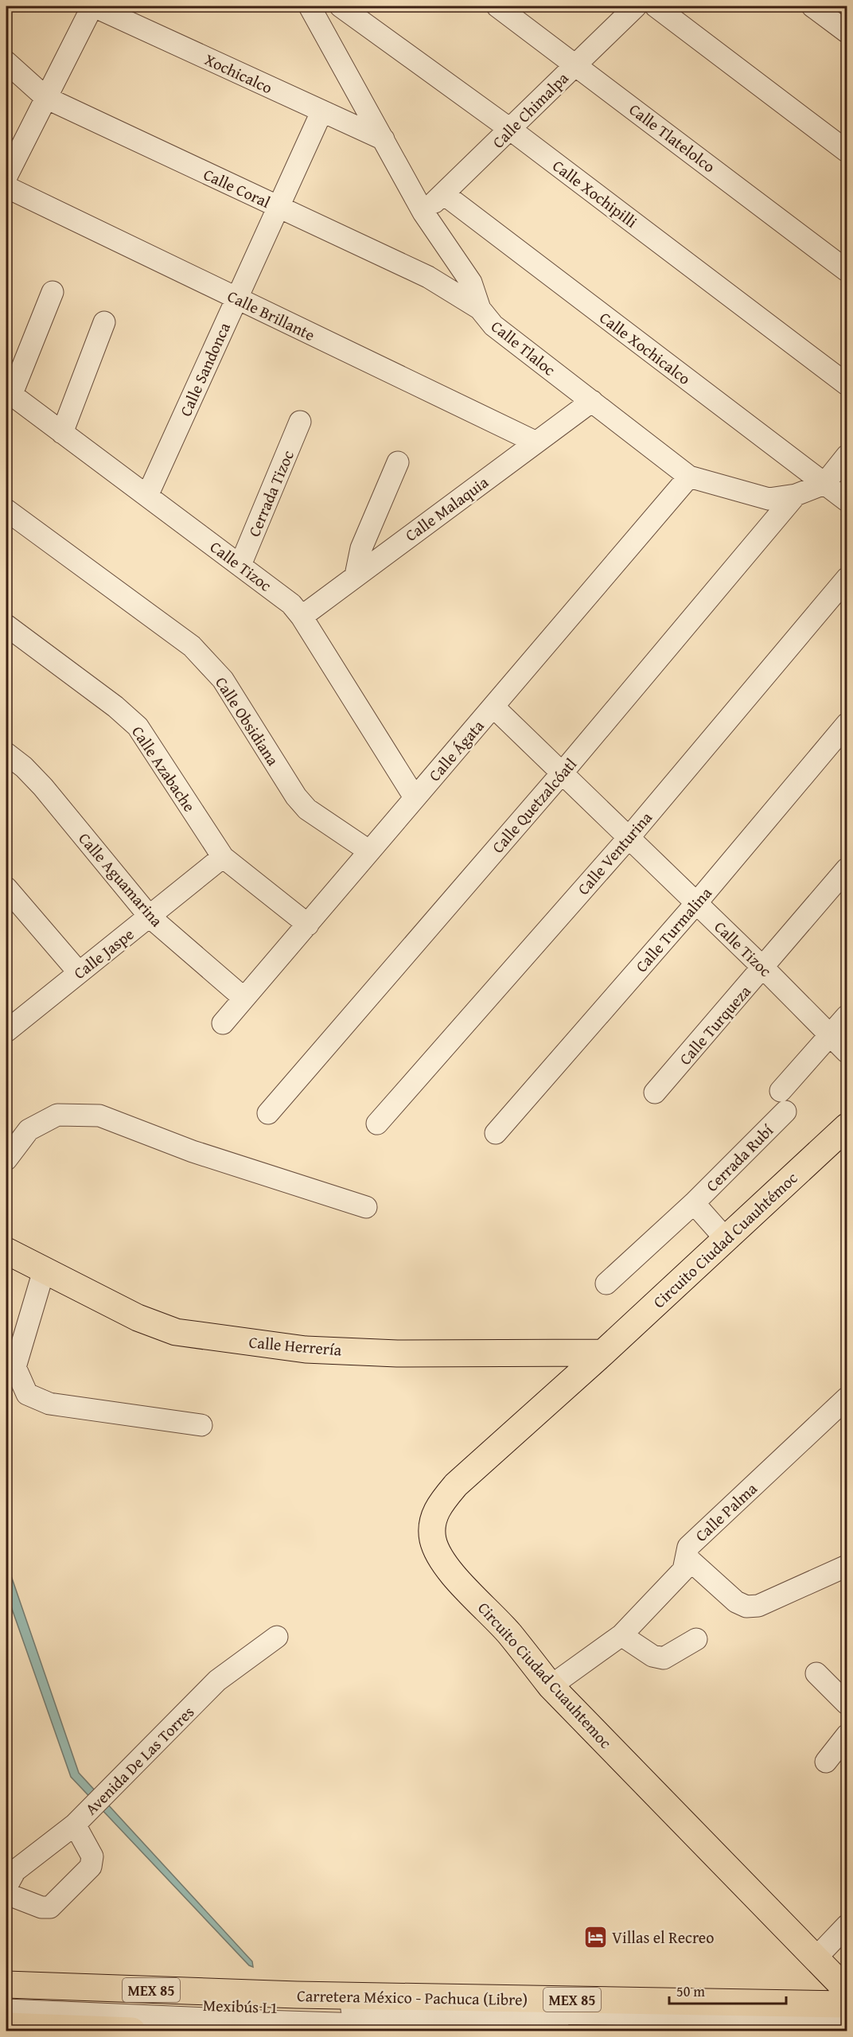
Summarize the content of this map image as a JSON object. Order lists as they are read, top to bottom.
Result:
{
  "streets": {
    "main road": [
      "Circuito Ciudad Cuauhtémoc",
      "Calle Herrería",
      "Circuito Ciudad Cuauhtemoc",
      "MEX 85",
      "Carretera México - Pachuca (Libre)"
    ],
    "street": [
      "Xochicalco",
      "Calle Chimalpa",
      "Calle Tlatelolco",
      "Calle Coral",
      "Calle Xochipilli",
      "Calle Brillante",
      "Calle Tlaloc",
      "Calle Xochicalco",
      "Calle Sandonca",
      "Cerrada Tizoc",
      "Calle Malaquia",
      "Calle Tizoc",
      "Calle Obsidiana",
      "Calle Ágata",
      "Calle Azabache",
      "Calle Quetzalcóatl",
      "Calle Venturina",
      "Calle Aguamarina",
      "Calle Turmalina",
      "Calle Jaspe",
      "Calle Turqueza",
      "Cerrada Rubí",
      "Calle Palma",
      "Avenida De Las Torres",
      "Mexibús L1"
    ]
  },
  "crossings": [
    ["Xochicalco", "Calle Tlaloc"],
    ["Xochicalco", "Calle Sandonca"],
    ["Calle Chimalpa", "Calle Tlatelolco"],
    ["Calle Chimalpa", "Calle Xochipilli"],
    ["Calle Chimalpa", "Calle Tlaloc"],
    ["Calle Chimalpa", "Calle Xochicalco"],
    ["Calle Coral", "Calle Tlaloc"],
    ["Calle Coral", "Calle Sandonca"],
    ["Calle Brillante", "Calle Sandonca"],
    ["Calle Brillante", "Calle Malaquia"],
    ["Calle Tlaloc", "Calle Xochicalco"],
    ["Calle Tlaloc", "Calle Malaquia"],
    ["Calle Tlaloc", "Calle Ágata"],
    ["Calle Tlaloc", "Calle Quetzalcóatl"],
    ["Calle Sandonca", "Calle Tizoc"],
    ["Cerrada Tizoc", "Calle Tizoc"],
    ["Calle Malaquia", "Calle Tizoc"],
    ["Calle Tizoc", "Calle Ágata"],
    ["Calle Tizoc", "Calle Quetzalcóatl"],
    ["Calle Tizoc", "Calle Venturina"],
    ["Calle Tizoc", "Calle Turmalina"],
    ["Calle Tizoc", "Calle Turqueza"],
    ["Calle Tizoc", "Cerrada Rubí"],
    ["Calle Obsidiana", "Calle Ágata"],
    ["Calle Ágata", "Calle Azabache"],
    ["Calle Ágata", "Calle Aguamarina"],
    ["Calle Azabache", "Calle Jaspe"],
    ["Calle Aguamarina", "Calle Jaspe"],
    ["Cerrada Rubí", "Circuito Ciudad Cuauhtémoc"],
    ["Circuito Ciudad Cuauhtémoc", "Calle Herrería"],
    ["Circuito Ciudad Cuauhtémoc", "Circuito Ciudad Cuauhtemoc"],
    ["Calle Herrería", "Circuito Ciudad Cuauhtemoc"],
    ["Calle Palma", "Circuito Ciudad Cuauhtemoc"]
  ],
  "places": {
    "hotel": ["Villas el Recreo"]
  },
  "scale_bar": "50 m"
}
